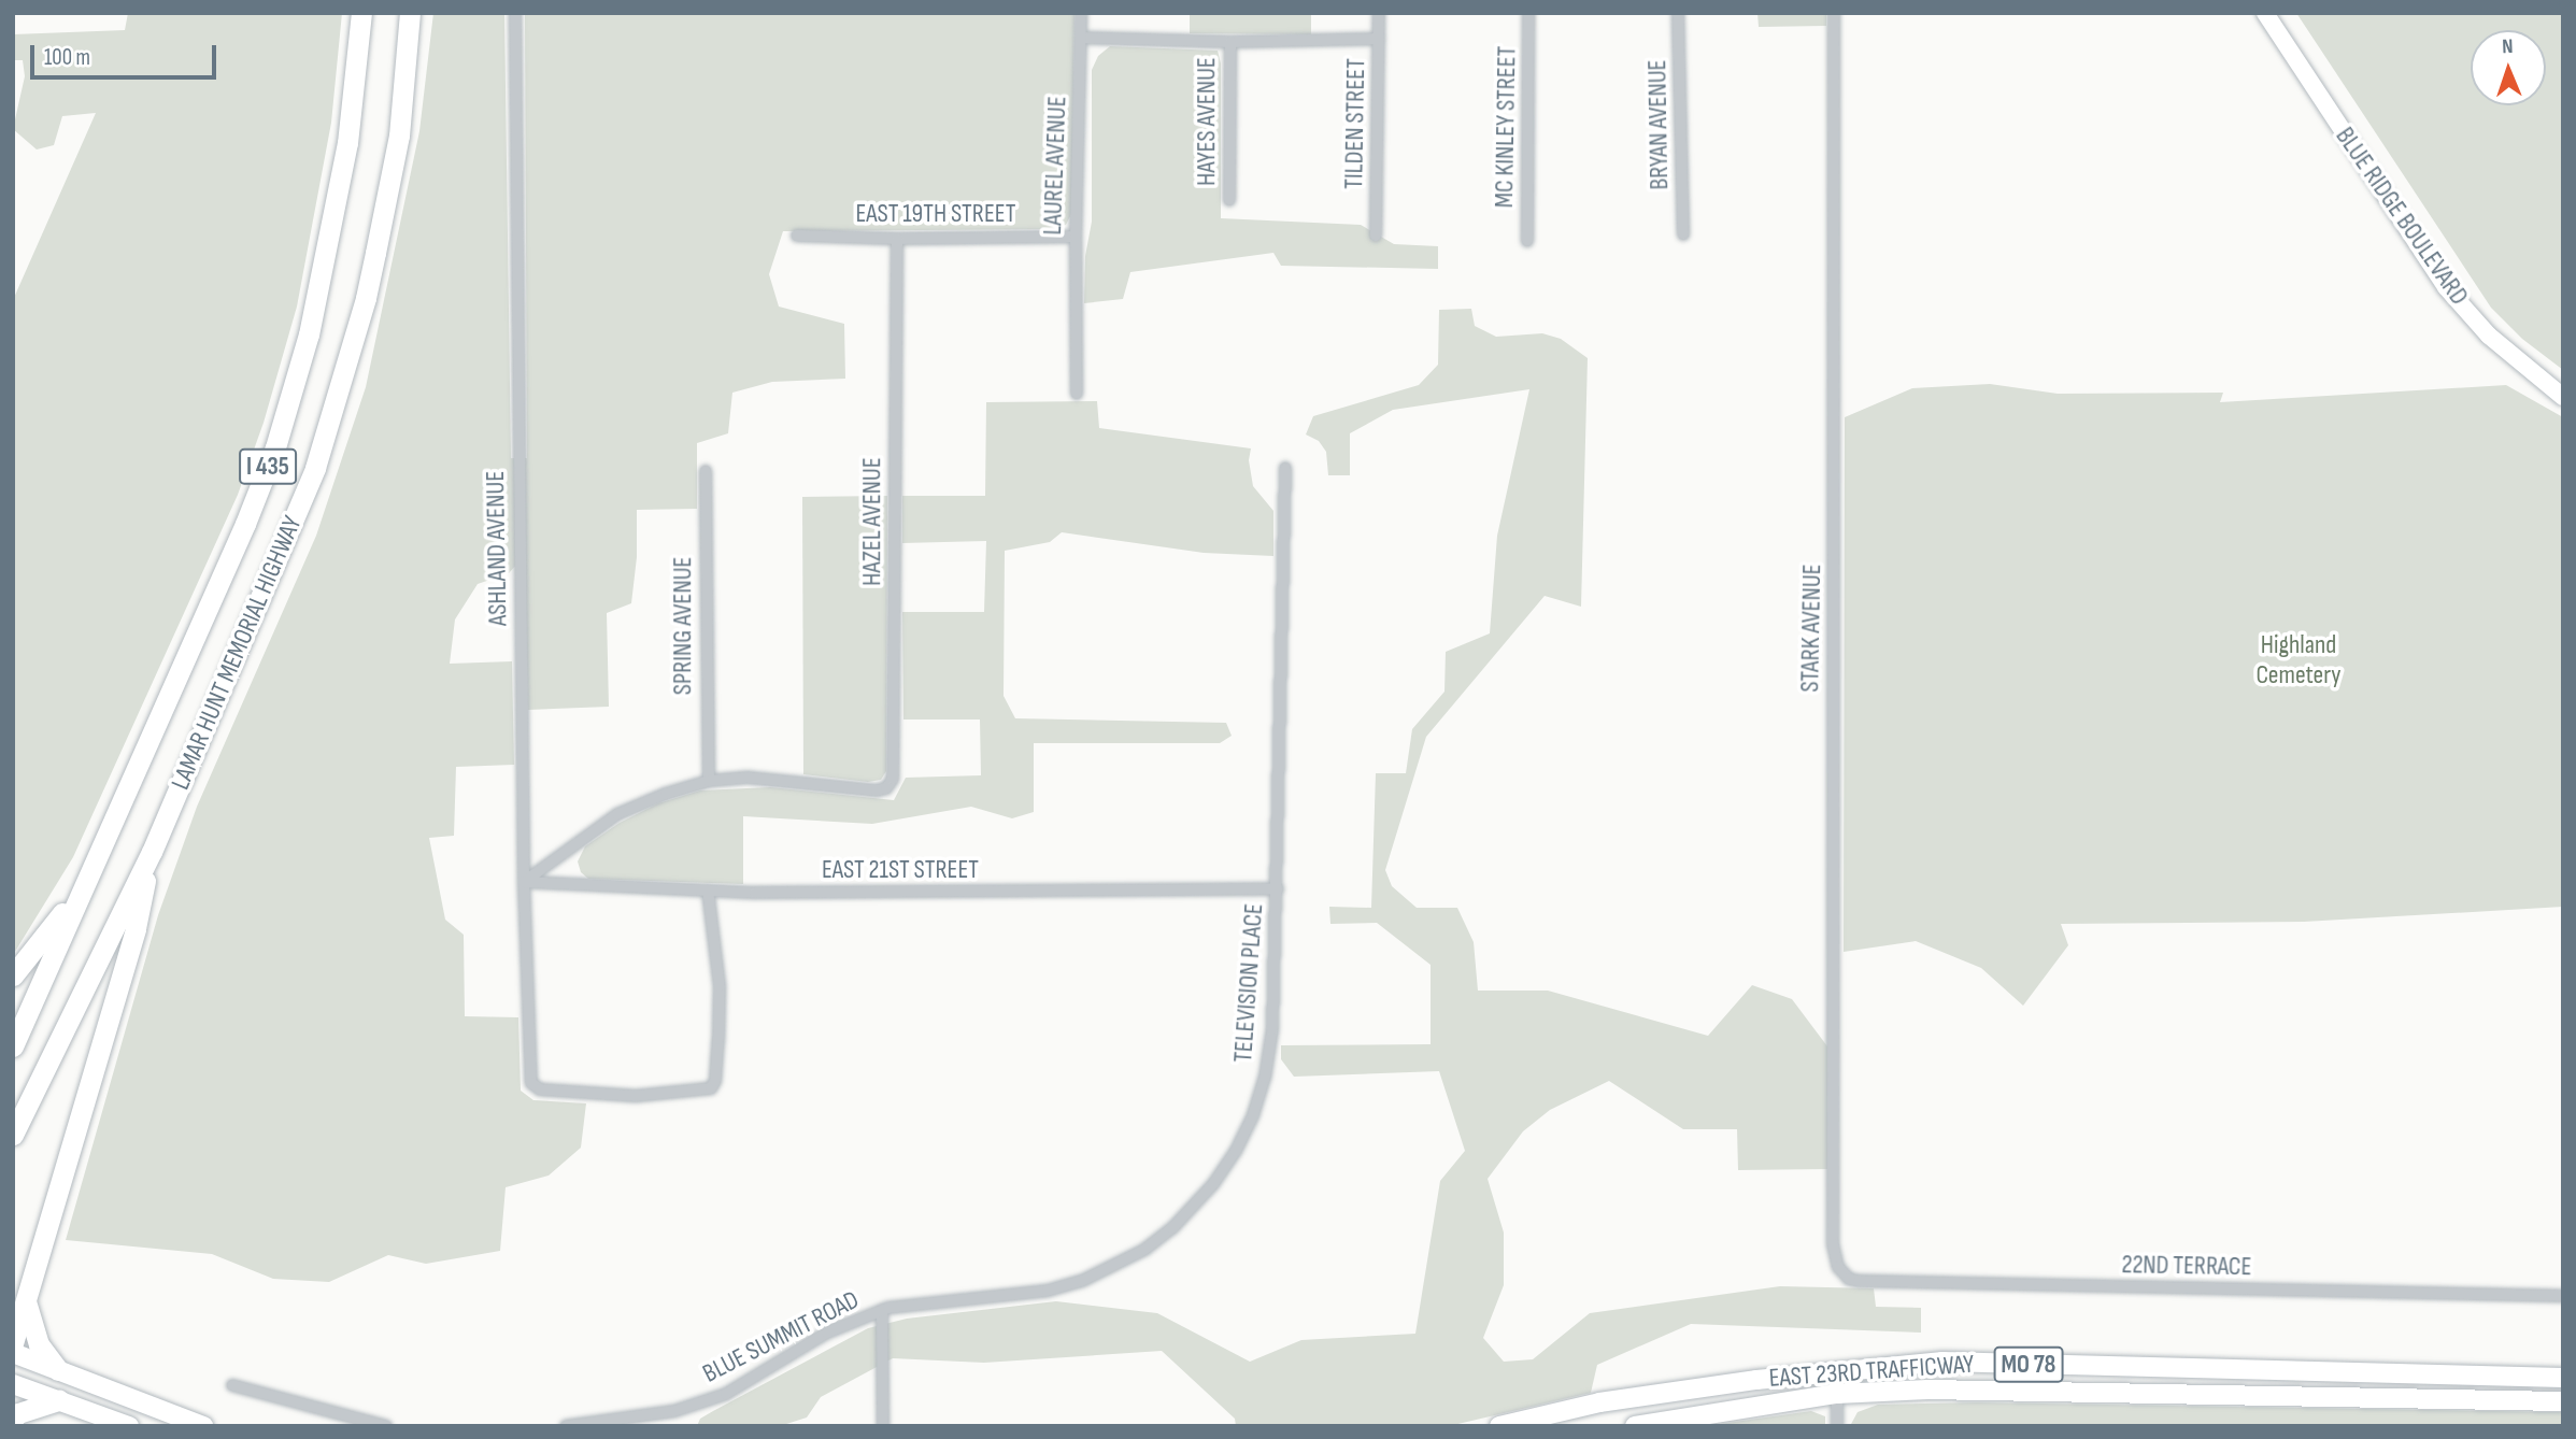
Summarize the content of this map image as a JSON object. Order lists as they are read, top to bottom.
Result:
{
  "streets": {
    "highway": ["I 435", "LAMAR HUNT MEMORIAL HIGHWAY"],
    "main road": ["BLUE RIDGE BOULEVARD", "MO 78", "EAST 23RD TRAFFICWAY"],
    "street": [
      "HAYES AVENUE",
      "TILDEN STREET",
      "BRYAN AVENUE",
      "MC KINLEY STREET",
      "LAUREL AVENUE",
      "EAST 19TH STREET",
      "HAZEL AVENUE",
      "ASHLAND AVENUE",
      "SPRING AVENUE",
      "STARK AVENUE",
      "EAST 21ST STREET",
      "TELEVISION PLACE",
      "22ND TERRACE",
      "BLUE SUMMIT ROAD"
    ]
  },
  "crossings": [
    ["LAUREL AVENUE", "EAST 19TH STREET"],
    ["EAST 19TH STREET", "HAZEL AVENUE"],
    ["HAZEL AVENUE", "SPRING AVENUE"],
    ["ASHLAND AVENUE", "EAST 21ST STREET"],
    ["STARK AVENUE", "22ND TERRACE"],
    ["EAST 21ST STREET", "TELEVISION PLACE"],
    ["TELEVISION PLACE", "BLUE SUMMIT ROAD"]
  ],
  "parks": ["Highland Cemetery"],
  "scale_bar": "100 m",
  "north": "top"
}
